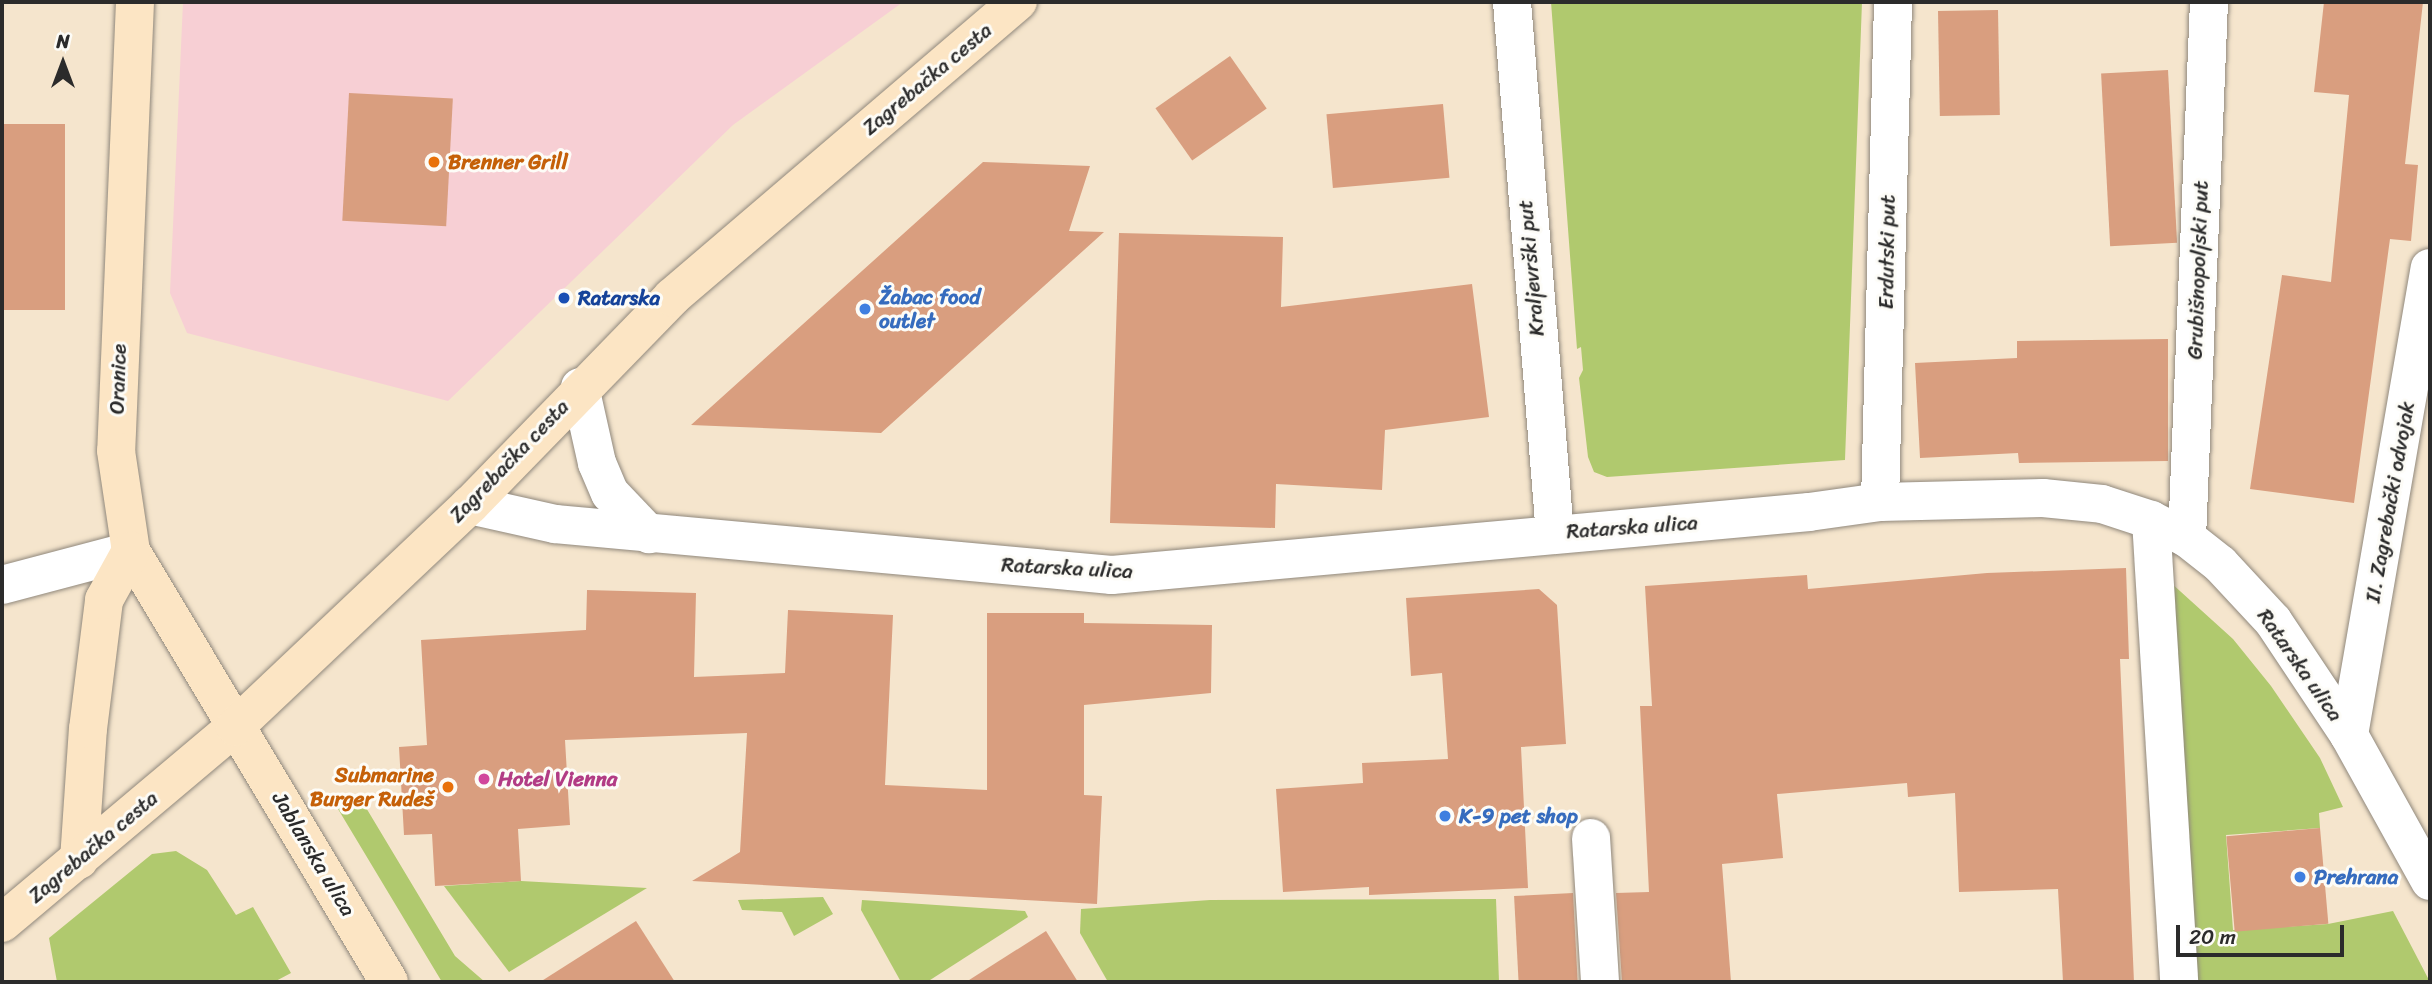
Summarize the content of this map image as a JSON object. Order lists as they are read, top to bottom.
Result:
{
  "streets": {
    "main road": ["Zagrebačka cesta", "Oranice", "Jablanska ulica"],
    "street": [
      "Erdutski put",
      "Kraljevrški put",
      "Grubišnopoljski put",
      "II. Zagrebački odvojak",
      "Ratarska ulica"
    ]
  },
  "crossings": [
    ["Zagrebačka cesta", "Oranice"],
    ["Zagrebačka cesta", "Ratarska ulica"],
    ["Zagrebačka cesta", "Jablanska ulica"],
    ["Erdutski put", "Ratarska ulica"],
    ["Kraljevrški put", "Ratarska ulica"],
    ["Grubišnopoljski put", "Ratarska ulica"],
    ["Oranice", "Jablanska ulica"],
    ["II. Zagrebački odvojak", "Ratarska ulica"]
  ],
  "places": [
    "Brenner Grill",
    "Ratarska",
    "Žabac food outlet",
    "Hotel Vienna",
    "Submarine Burger Rudeš",
    "K-9 pet shop",
    "Prehrana"
  ],
  "scale_bar": "20 m",
  "north": "top"
}
